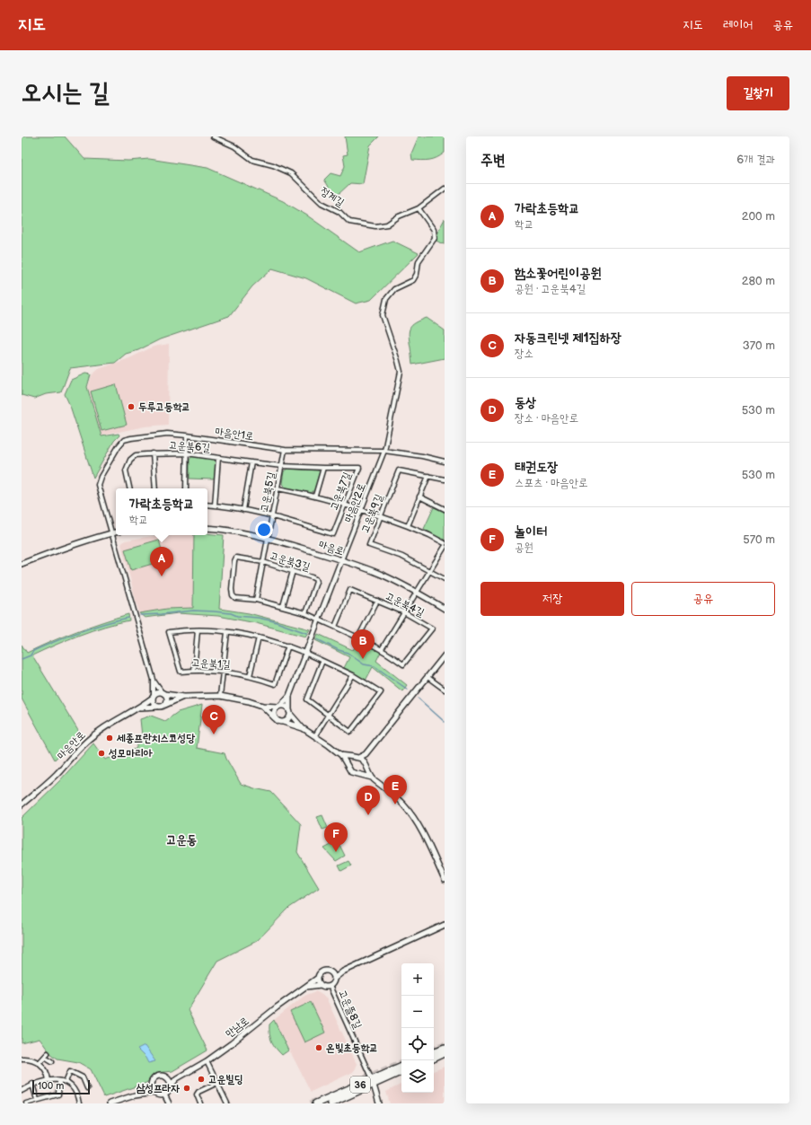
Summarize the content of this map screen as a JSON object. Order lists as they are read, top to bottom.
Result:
{
  "streets": {
    "main road": ["36"],
    "street": [
      "정계길",
      "마음안1로",
      "고운북6길",
      "고운북7길",
      "고운북5길",
      "마음안2로",
      "고운북9길",
      "마음로",
      "고운북3길",
      "고운북4길",
      "고운북1길",
      "마음안로",
      "고운뜰8길",
      "만남로"
    ]
  },
  "crossings": [
    ["정계길", "마음안2로"],
    ["마음안1로", "고운북5길"],
    ["마음안1로", "마음안2로"],
    ["고운북6길", "고운북7길"],
    ["고운북6길", "고운북5길"],
    ["고운북7길", "고운북5길"],
    ["고운북5길", "마음로"],
    ["고운북5길", "고운북3길"],
    ["마음안2로", "마음로"],
    ["고운북3길", "고운북4길"],
    ["고운뜰8길", "만남로"],
    ["고운뜰8길", "36"]
  ],
  "districts": ["고운동"],
  "places": [
    "두루고등학교",
    "세종프란치스코성당",
    "성모마리아",
    "온빛초등학교",
    "고운빌딩",
    "삼성프라자"
  ],
  "scale_bar": "100 m",
  "page": {
    "header": "지도",
    "nav": ["지도", "레이어", "공유"],
    "buttons": [
      "길찾기",
      ["저장", "공유"]
    ],
    "title": "오시는 길",
    "heading": ["주변", "6개 결과"],
    "list": [
      {
        "mark": "A",
        "name": "가락초등학교",
        "note": "학교",
        "value": "200 m"
      },
      {
        "mark": "B",
        "name": "함소꽃어린이공원",
        "note": "공원 · 고운북4길",
        "value": "280 m"
      },
      {
        "mark": "C",
        "name": "자동크린넷 제1집하장",
        "note": "장소",
        "value": "370 m"
      },
      {
        "mark": "D",
        "name": "동상",
        "note": "장소 · 마음안로",
        "value": "530 m"
      },
      {
        "mark": "E",
        "name": "태권도장",
        "note": "스포츠 · 마음안로",
        "value": "530 m"
      },
      {
        "mark": "F",
        "name": "놀이터",
        "note": "공원",
        "value": "570 m"
      }
    ],
    "popup": ["가락초등학교", "학교"],
    "pins": [
      "A",
      "B",
      "C",
      "E",
      "D",
      "F"
    ],
    "map_buttons": ["+", "−"],
    "scale": "100 m"
  }
}
